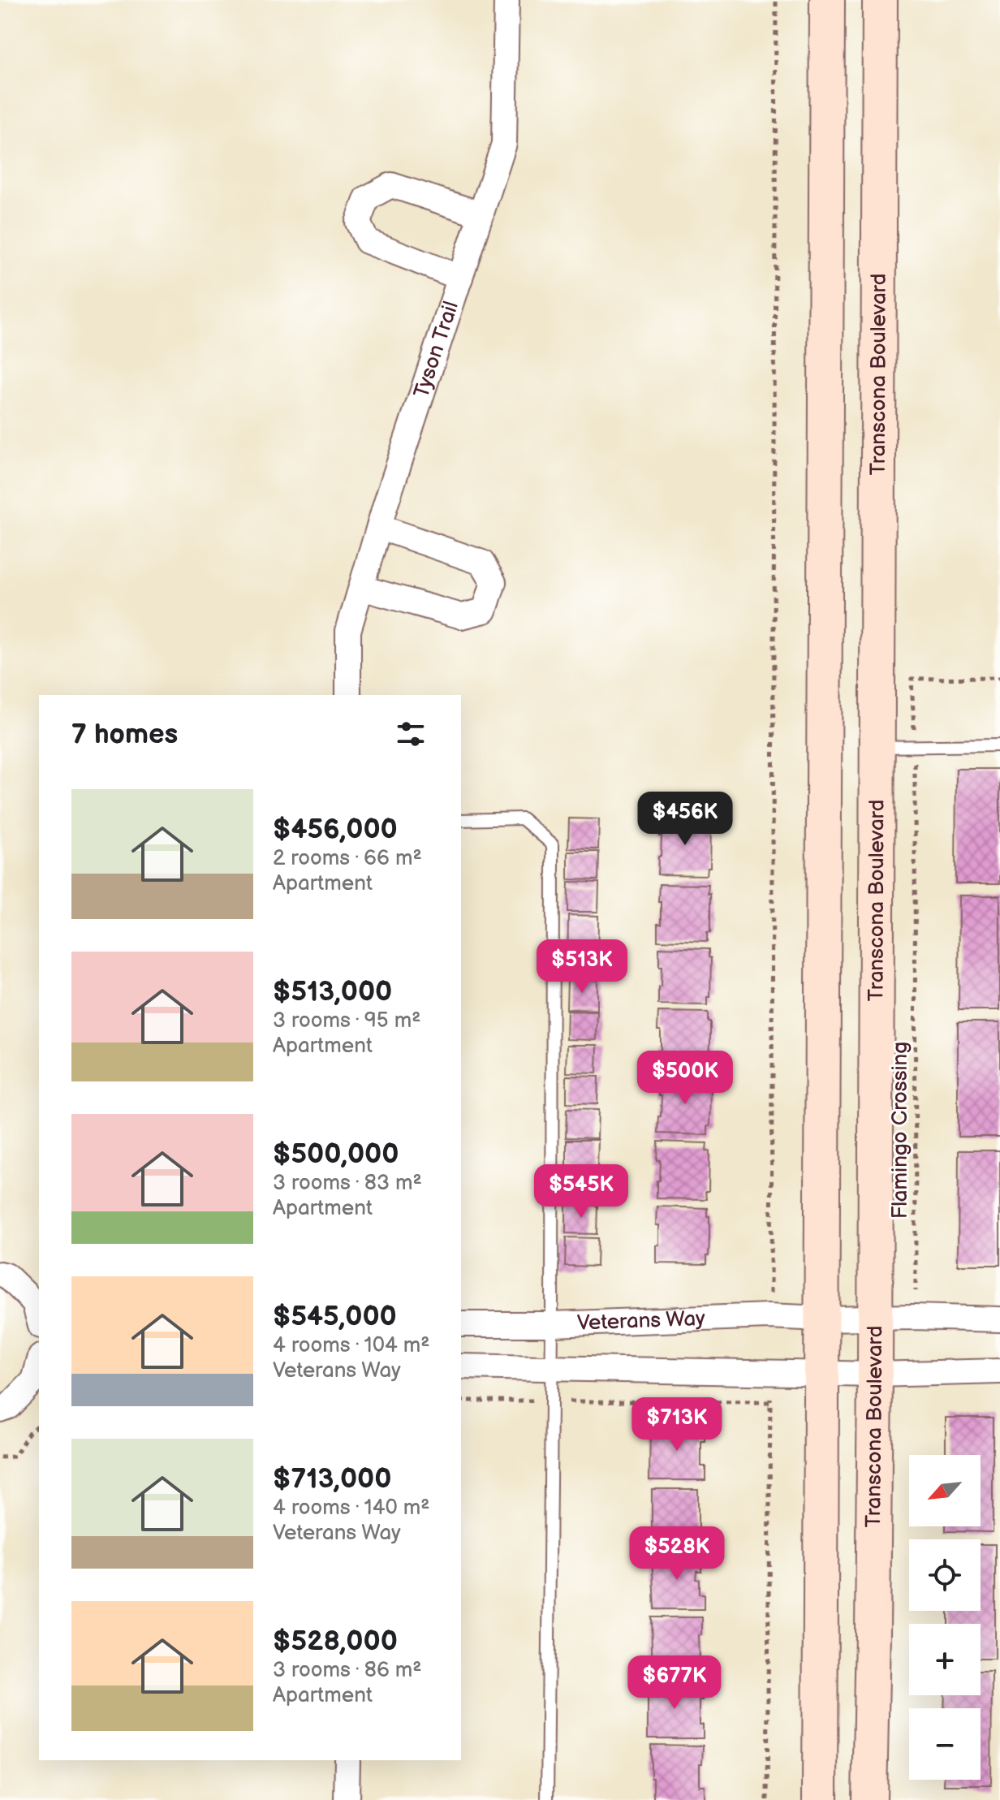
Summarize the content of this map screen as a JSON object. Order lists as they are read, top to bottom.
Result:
{
  "streets": {
    "street": ["Tyson Trail", "Transcona Boulevard", "Veterans Way"],
    "path": ["Flamingo Crossing"]
  },
  "crossings": [
    ["Transcona Boulevard", "Veterans Way"]
  ],
  "north": "bottom left",
  "page": {
    "heading": "7 homes",
    "list": [
      {
        "name": "$456,000",
        "note": "2 rooms · 66 m² · Apartment"
      },
      {
        "name": "$513,000",
        "note": "3 rooms · 95 m² · Apartment"
      },
      {
        "name": "$500,000",
        "note": "3 rooms · 83 m² · Apartment"
      },
      {
        "name": "$545,000",
        "note": "4 rooms · 104 m² · Veterans Way"
      },
      {
        "name": "$713,000",
        "note": "4 rooms · 140 m² · Veterans Way"
      },
      {
        "name": "$528,000",
        "note": "3 rooms · 86 m² · Apartment"
      }
    ],
    "price": [
      "$456K",
      "$513K",
      "$500K",
      "$545K",
      "$713K",
      "$528K",
      "$677K"
    ],
    "map_buttons": ["+", "−"]
  }
}
